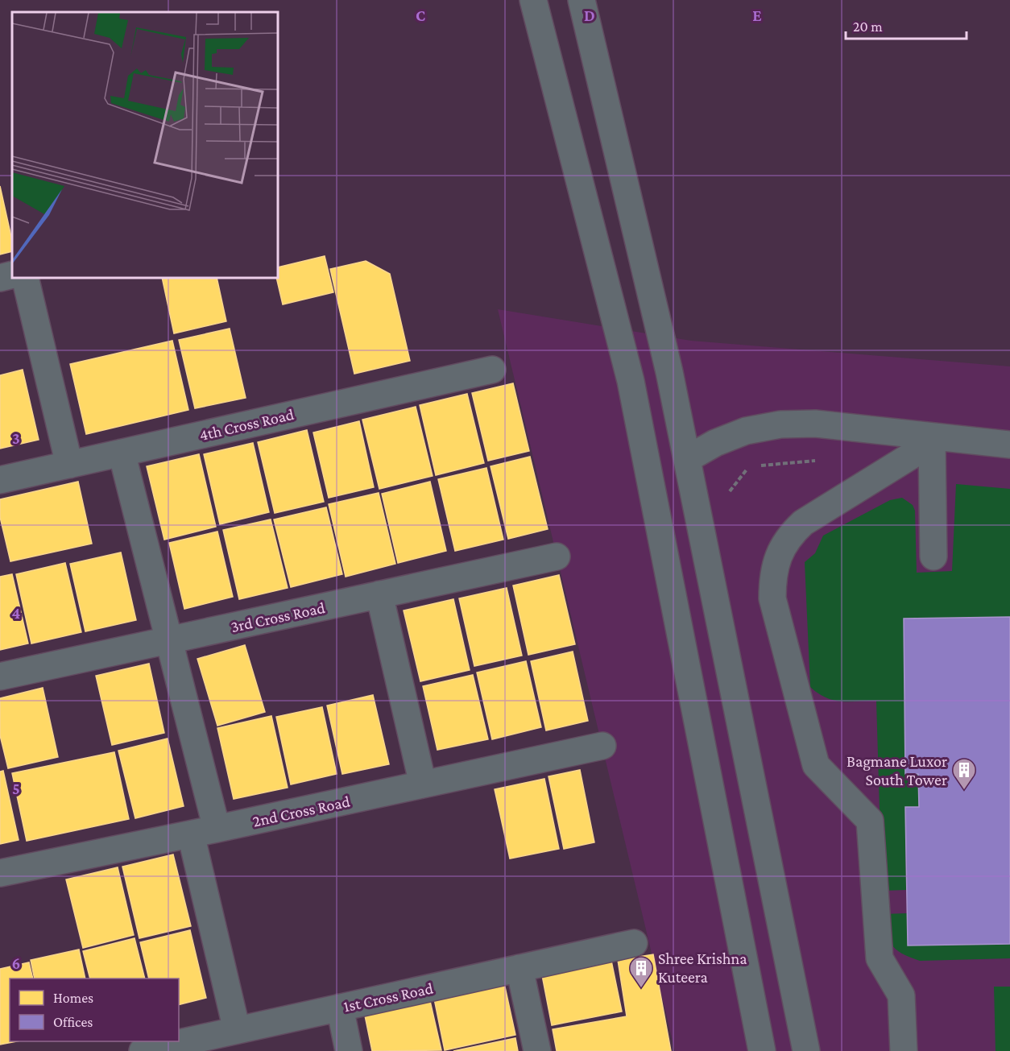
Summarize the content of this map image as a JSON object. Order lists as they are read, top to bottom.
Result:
{
  "streets": {
    "street": [
      "4th Cross Road",
      "3rd Cross Road",
      "2nd Cross Road",
      "1st Cross Road"
    ]
  },
  "places": {
    "building": ["Bagmane Luxor South Tower", "Shree Krishna Kuteera"]
  },
  "legend": ["Homes", "Offices"],
  "scale_bar": "20 m",
  "grid": {
    "columns": ["C", "D", "E"],
    "rows": [
      "3",
      "4",
      "5",
      "6"
    ]
  }
}
